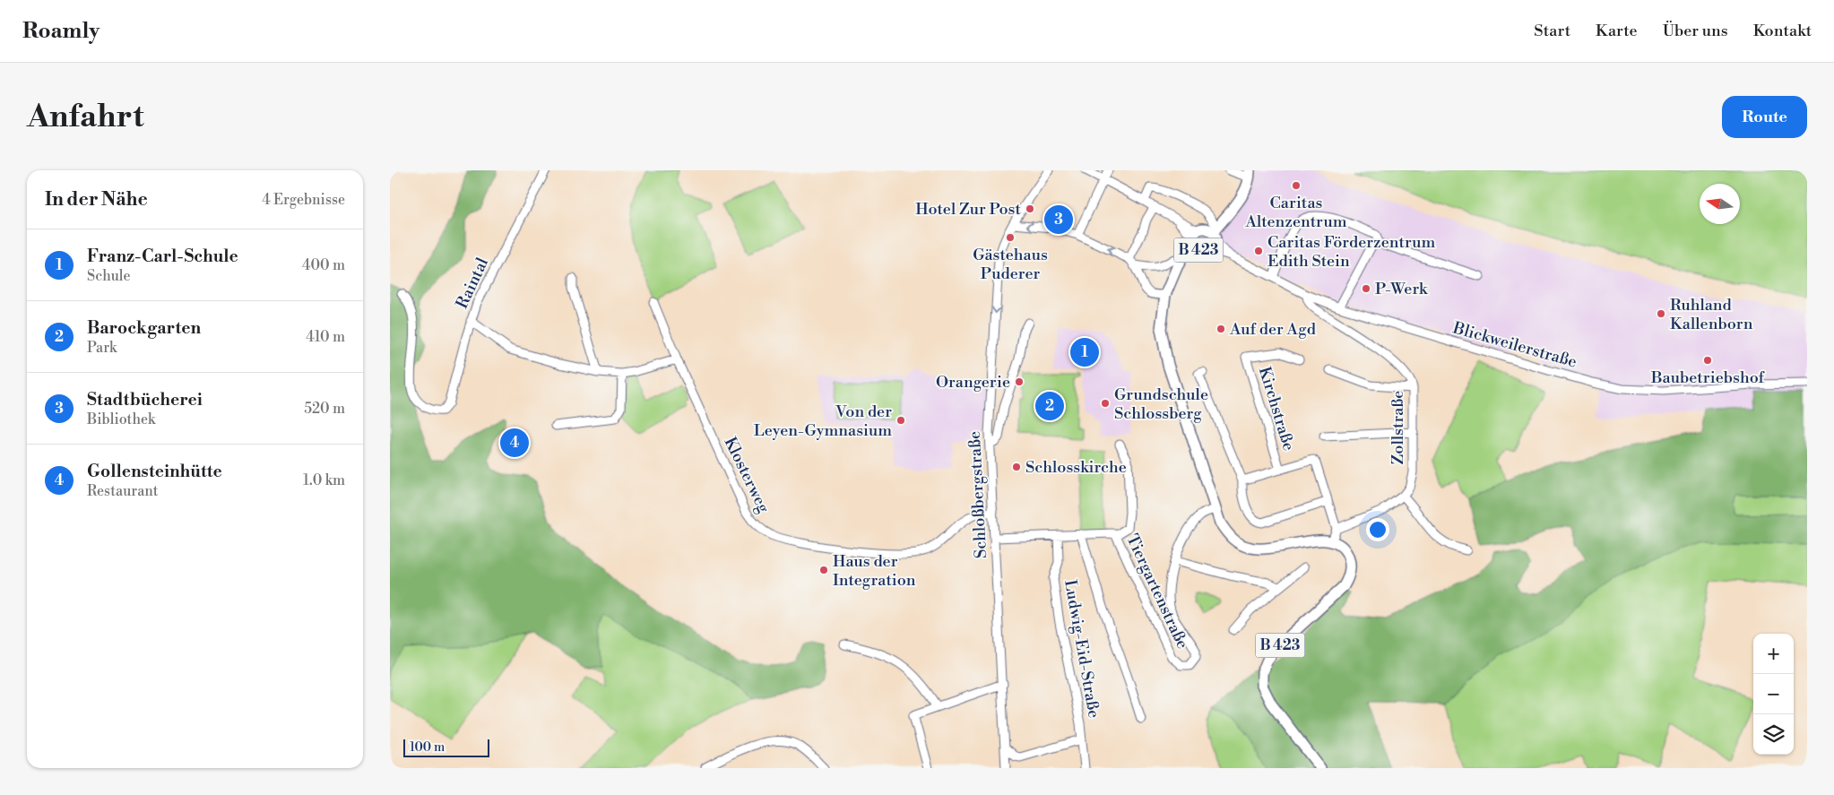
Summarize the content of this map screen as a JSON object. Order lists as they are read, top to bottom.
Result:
{
  "streets": {
    "main road": ["B 423"],
    "street": [
      "Raintal",
      "Blickweilerstraße",
      "Kirchstraße",
      "Zollstraße",
      "Klosterweg",
      "Schloßbergstraße",
      "Tiergartenstraße",
      "Ludwig-Eid-Straße"
    ]
  },
  "crossings": [
    ["B 423", "Blickweilerstraße"],
    ["B 423", "Tiergartenstraße"],
    ["Blickweilerstraße", "Zollstraße"],
    ["Kirchstraße", "Zollstraße"],
    ["Klosterweg", "Schloßbergstraße"],
    ["Schloßbergstraße", "Tiergartenstraße"],
    ["Tiergartenstraße", "Ludwig-Eid-Straße"]
  ],
  "places": [
    "Caritas Altenzentrum",
    "Hotel Zur Post",
    "Gästehaus Puderer",
    "Caritas Förderzentrum Edith Stein",
    "P-Werk",
    "Ruhland Kallenborn",
    "Auf der Agd",
    "Baubetriebshof",
    "Orangerie",
    "Grundschule Schlossberg",
    "Von der Leyen-Gymnasium",
    "Schlosskirche",
    "Haus der Integration"
  ],
  "scale_bar": "100 m",
  "north": "left",
  "page": {
    "header": "Roamly",
    "nav": [
      "Start",
      "Karte",
      "Über uns",
      "Kontakt"
    ],
    "buttons": "Route",
    "title": "Anfahrt",
    "heading": ["In der Nähe", "4 Ergebnisse"],
    "pins": [
      "3",
      "1",
      "2",
      "4"
    ],
    "list": [
      {
        "mark": "1",
        "name": "Franz-Carl-Schule",
        "note": "Schule",
        "value": "400 m"
      },
      {
        "mark": "2",
        "name": "Barockgarten",
        "note": "Park",
        "value": "410 m"
      },
      {
        "mark": "3",
        "name": "Stadtbücherei",
        "note": "Bibliothek",
        "value": "520 m"
      },
      {
        "mark": "4",
        "name": "Gollensteinhütte",
        "note": "Restaurant",
        "value": "1.0 km"
      }
    ],
    "map_buttons": ["+", "−"],
    "scale": "100 m"
  }
}
